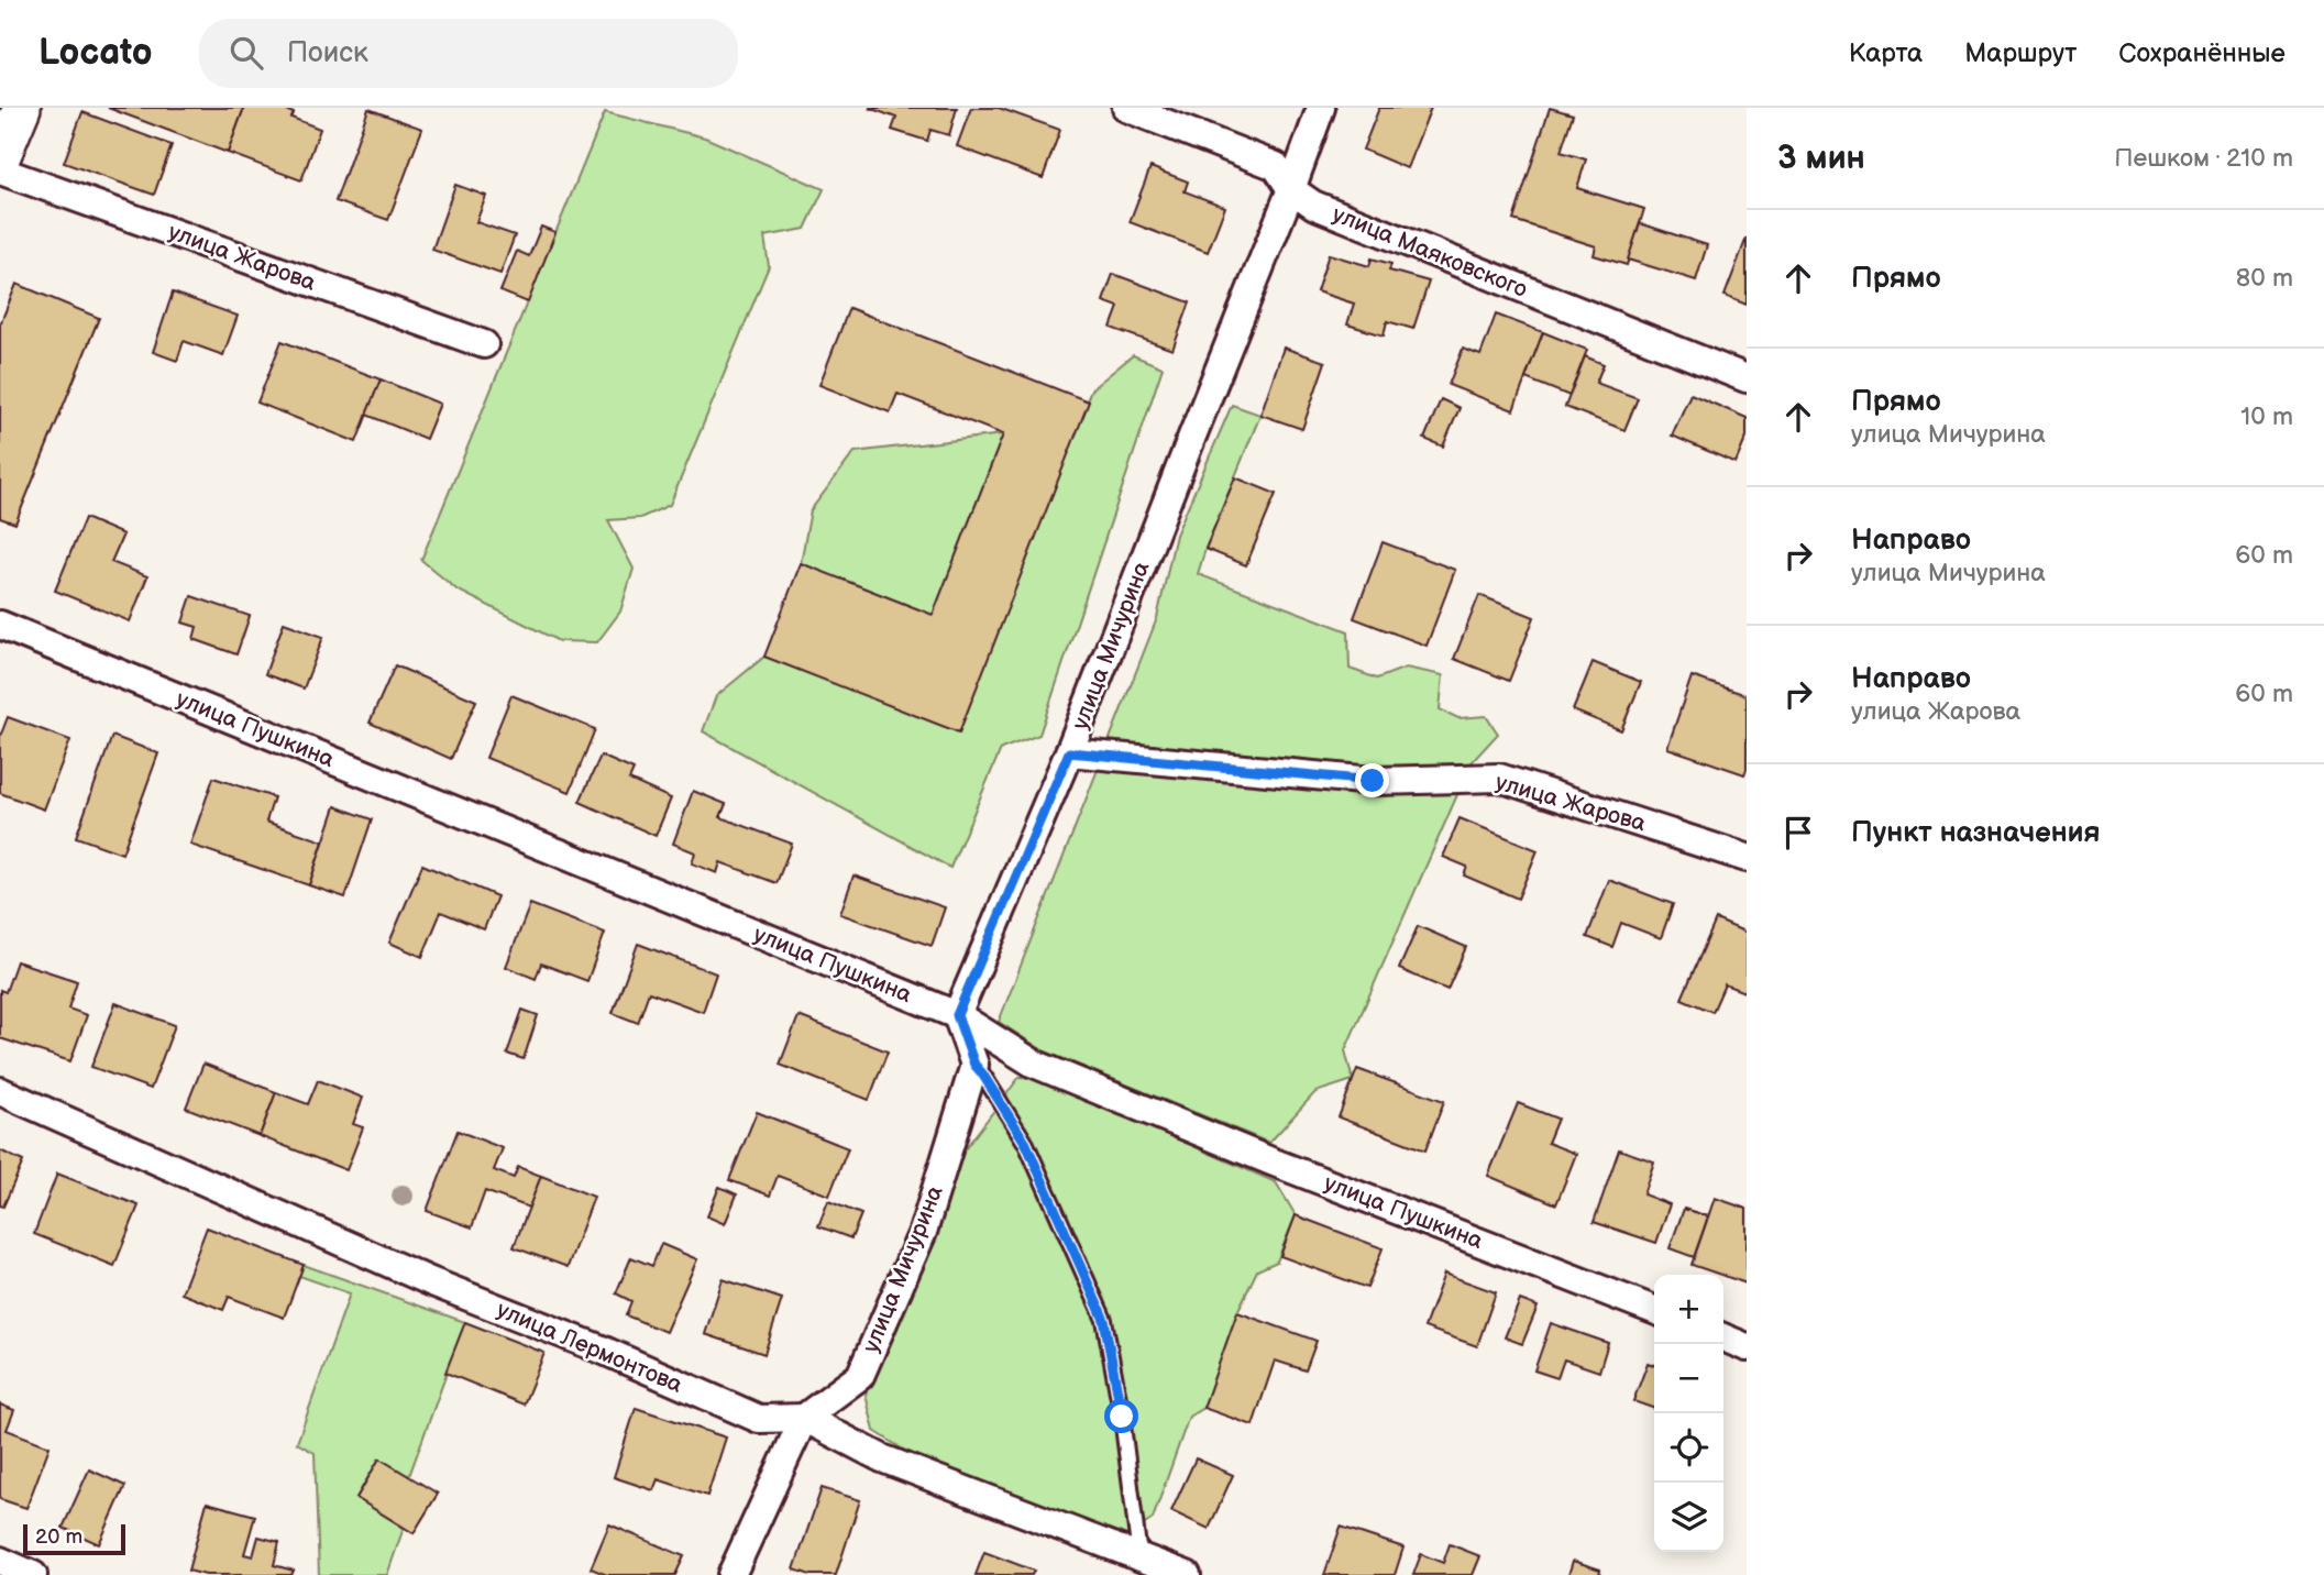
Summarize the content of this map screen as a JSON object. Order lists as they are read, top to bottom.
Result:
{
  "streets": {
    "street": [
      "улица Маяковского",
      "улица Жарова",
      "улица Мичурина",
      "улица Пушкина",
      "улица Лермонтова"
    ]
  },
  "crossings": [
    ["улица Маяковского", "улица Мичурина"],
    ["улица Жарова", "улица Мичурина"],
    ["улица Мичурина", "улица Пушкина"],
    ["улица Мичурина", "улица Лермонтова"]
  ],
  "scale_bar": "20 m",
  "page": {
    "header": "Locato",
    "search": "Поиск",
    "nav": ["Карта", "Маршрут", "Сохранённые"],
    "heading": ["3 мин", "Пешком · 210 m"],
    "list": [
      ["Прямо", "80 m"],
      ["Прямо", "улица Мичурина", "10 m"],
      ["Направо", "улица Мичурина", "60 m"],
      ["Направо", "улица Жарова", "60 m"],
      "Пункт назначения"
    ],
    "map_buttons": ["+", "−"],
    "scale": "20 m"
  }
}
